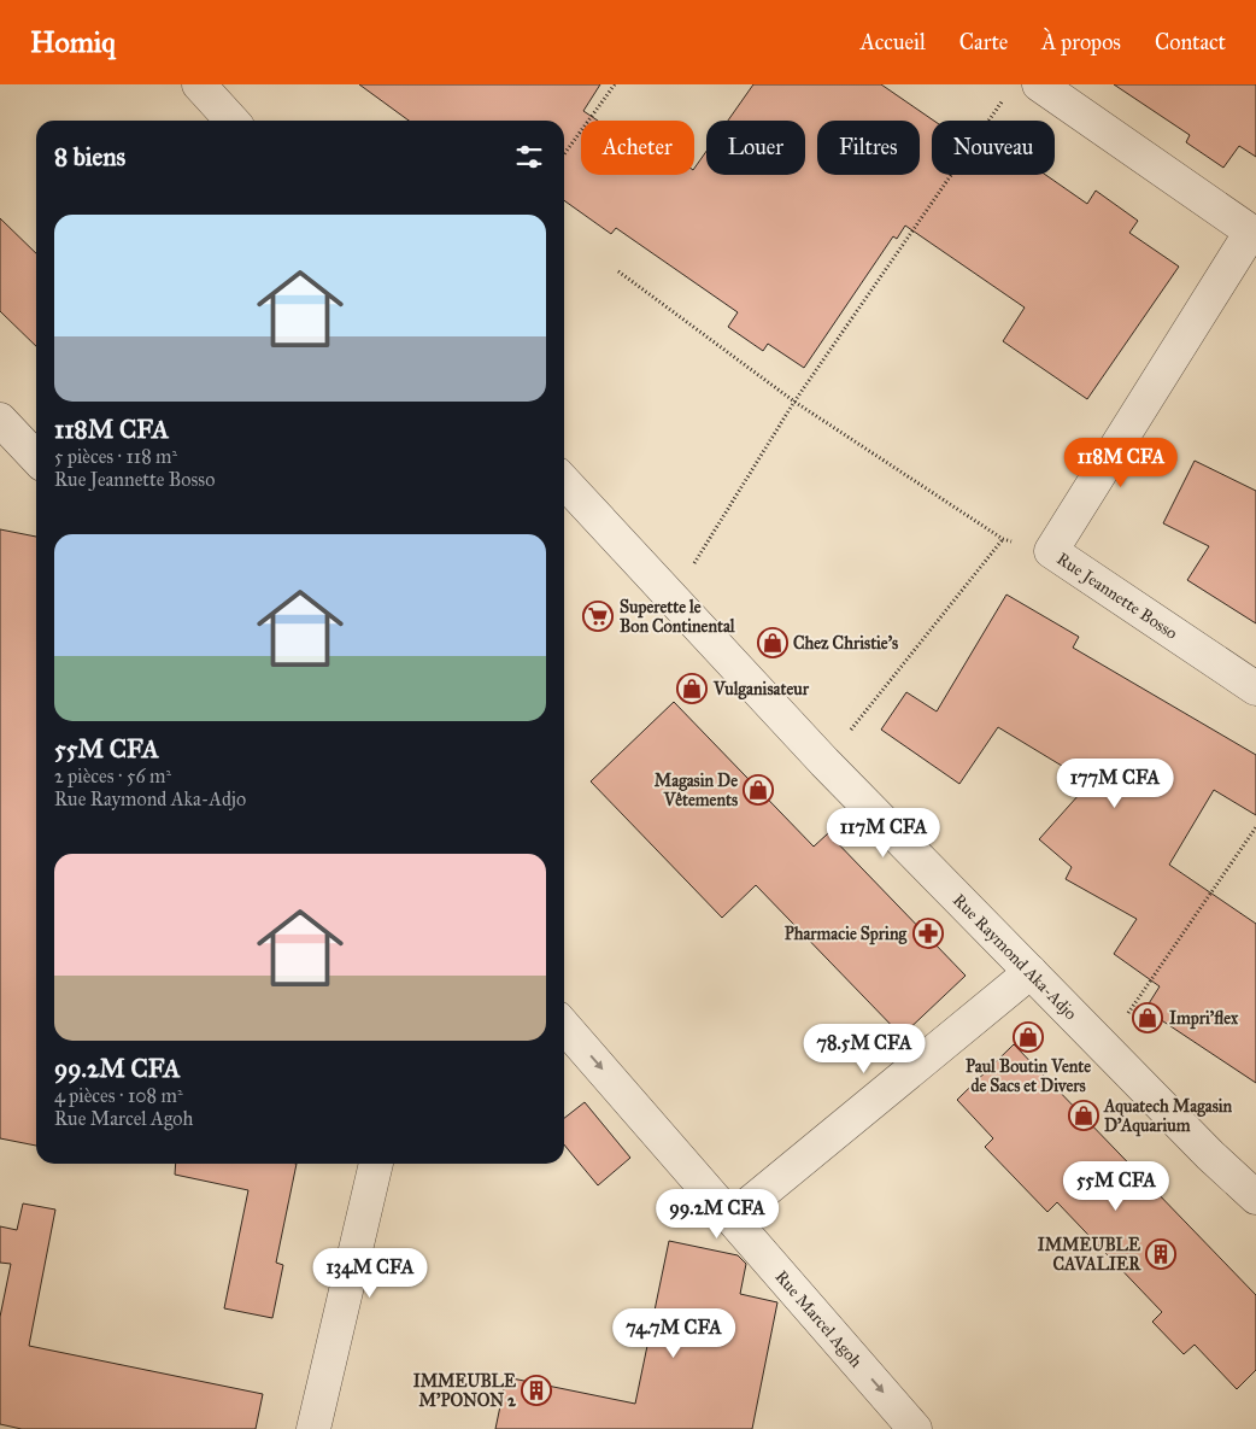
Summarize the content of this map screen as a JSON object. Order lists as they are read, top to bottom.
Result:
{
  "streets": {
    "street": ["Rue Jeannette Bosso", "Rue Raymond Aka-Adjo", "Rue Marcel Agoh"]
  },
  "one_way": ["Rue Marcel Agoh"],
  "places": {
    "supermarket": ["Superette le Bon Continental"],
    "shop": [
      "Chez Christie's",
      "Vulganisateur",
      "Magasin De Vêtements",
      "Impri'flex",
      "Paul Boutin Vente de Sacs et Divers",
      "Aquatech Magasin D'Aquarium"
    ],
    "pharmacy": ["Pharmacie Spring"],
    "building": ["IMMEUBLE CAVALIER", "IMMEUBLE M'PONON 2"]
  },
  "page": {
    "header": "Homiq",
    "nav": [
      "Accueil",
      "Carte",
      "À propos",
      "Contact"
    ],
    "chip": [
      "Acheter",
      "Louer",
      "Filtres",
      "Nouveau"
    ],
    "heading": "8 biens",
    "list": [
      {
        "name": "118M CFA",
        "note": "5 pièces · 118 m² · Rue Jeannette Bosso"
      },
      {
        "name": "55M CFA",
        "note": "2 pièces · 56 m² · Rue Raymond Aka-Adjo"
      },
      {
        "name": "99.2M CFA",
        "note": "4 pièces · 108 m² · Rue Marcel Agoh"
      }
    ],
    "price": [
      "118M CFA",
      "177M CFA",
      "117M CFA",
      "78.5M CFA",
      "55M CFA",
      "99.2M CFA",
      "134M CFA",
      "74.7M CFA"
    ]
  }
}
